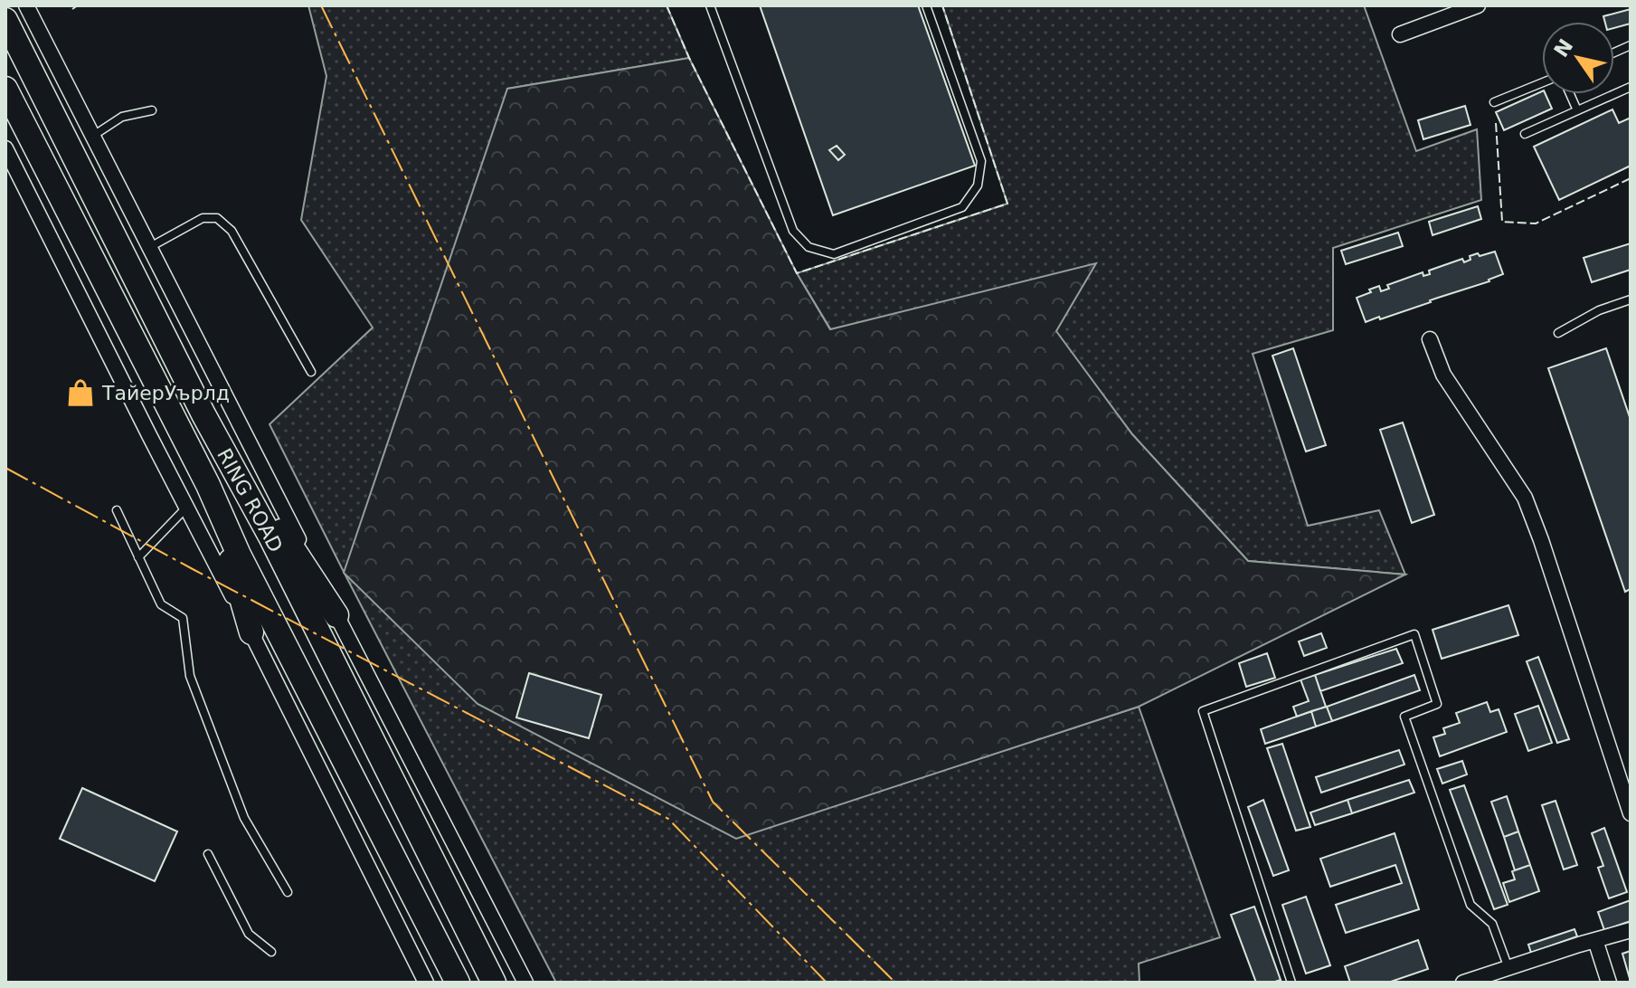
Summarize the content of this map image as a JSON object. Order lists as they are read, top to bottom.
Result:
{
  "streets": {
    "highway": ["RING ROAD"]
  },
  "places": {
    "shop": ["ТайерУърлд"]
  },
  "north": "top left"
}
